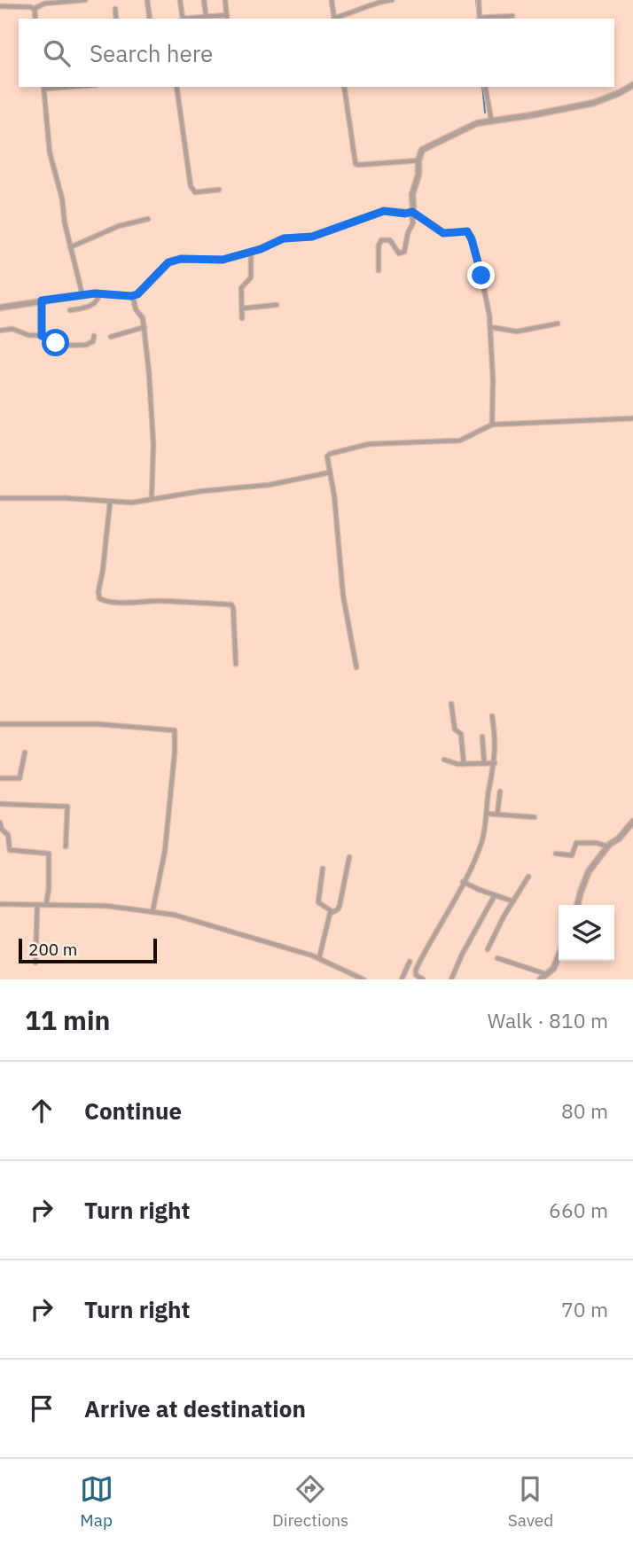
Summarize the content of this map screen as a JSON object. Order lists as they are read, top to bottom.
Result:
{
  "scale_bar": "200 m",
  "page": {
    "search": "Search here",
    "scale": "200 m",
    "heading": ["11 min", "Walk · 810 m"],
    "list": [
      ["Continue", "80 m"],
      ["Turn right", "660 m"],
      ["Turn right", "70 m"],
      "Arrive at destination"
    ],
    "nav": ["Map", "Directions", "Saved"]
  }
}
